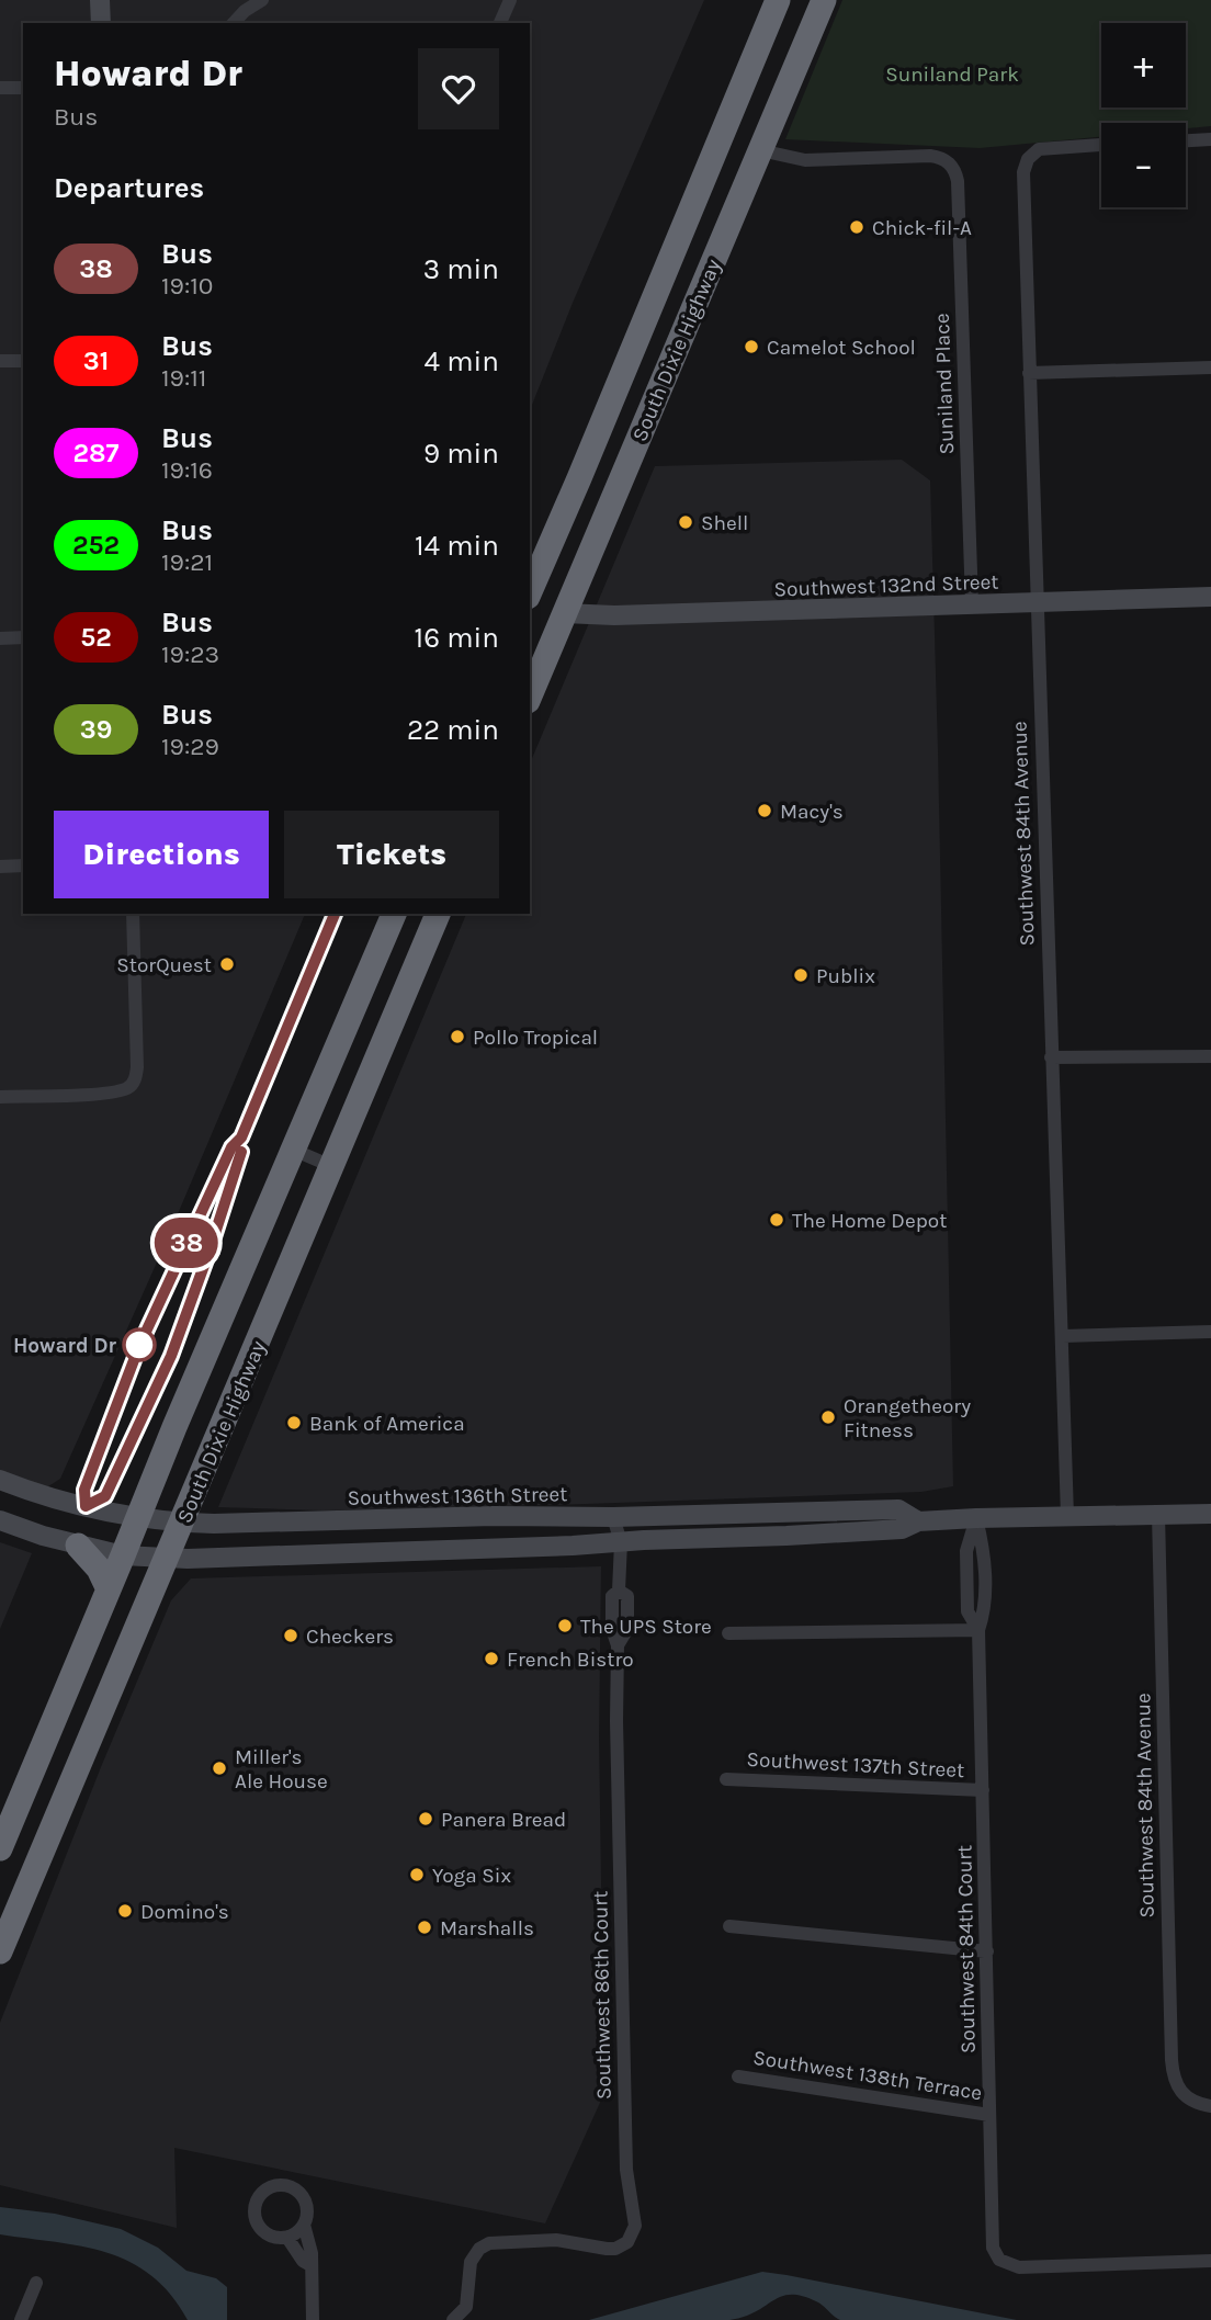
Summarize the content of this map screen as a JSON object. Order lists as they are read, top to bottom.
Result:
{
  "streets": {
    "highway": ["South Dixie Highway"],
    "street": [
      "Suniland Place",
      "Southwest 132nd Street",
      "Southwest 84th Avenue",
      "Southwest 136th Street",
      "Southwest 137th Street",
      "Southwest 84th Court",
      "Southwest 86th Court",
      "Southwest 138th Terrace"
    ]
  },
  "crossings": [
    ["South Dixie Highway", "Suniland Place"],
    ["South Dixie Highway", "Southwest 132nd Street"],
    ["South Dixie Highway", "Southwest 136th Street"],
    ["Suniland Place", "Southwest 132nd Street"],
    ["Southwest 132nd Street", "Southwest 84th Avenue"],
    ["Southwest 84th Avenue", "Southwest 136th Street"],
    ["Southwest 136th Street", "Southwest 84th Court"],
    ["Southwest 136th Street", "Southwest 86th Court"],
    ["Southwest 137th Street", "Southwest 84th Court"],
    ["Southwest 84th Court", "Southwest 138th Terrace"]
  ],
  "parks": ["Suniland Park"],
  "places": [
    "Chick-fil-A",
    "Camelot School",
    "Shell",
    "Macy's",
    "StorQuest",
    "Publix",
    "Pollo Tropical",
    "The Home Depot",
    "Howard Dr",
    "Orangetheory Fitness",
    "Bank of America",
    "The UPS Store",
    "Checkers",
    "French Bistro",
    "Miller's Ale House",
    "Panera Bread",
    "Yoga Six",
    "Domino's",
    "Marshalls"
  ],
  "lines": ["bus line 38"],
  "page": {
    "on_map": "38",
    "map_buttons": ["+", "−"],
    "heading": [
      ["Howard Dr", "Bus"],
      "Departures"
    ],
    "list": [
      {
        "mark": "38",
        "name": "Bus",
        "note": "19:10",
        "value": "3 min"
      },
      {
        "mark": "31",
        "name": "Bus",
        "note": "19:11",
        "value": "4 min"
      },
      {
        "mark": "287",
        "name": "Bus",
        "note": "19:16",
        "value": "9 min"
      },
      {
        "mark": "252",
        "name": "Bus",
        "note": "19:21",
        "value": "14 min"
      },
      {
        "mark": "52",
        "name": "Bus",
        "note": "19:23",
        "value": "16 min"
      },
      {
        "mark": "39",
        "name": "Bus",
        "note": "19:29",
        "value": "22 min"
      }
    ],
    "buttons": ["Directions", "Tickets"]
  }
}
